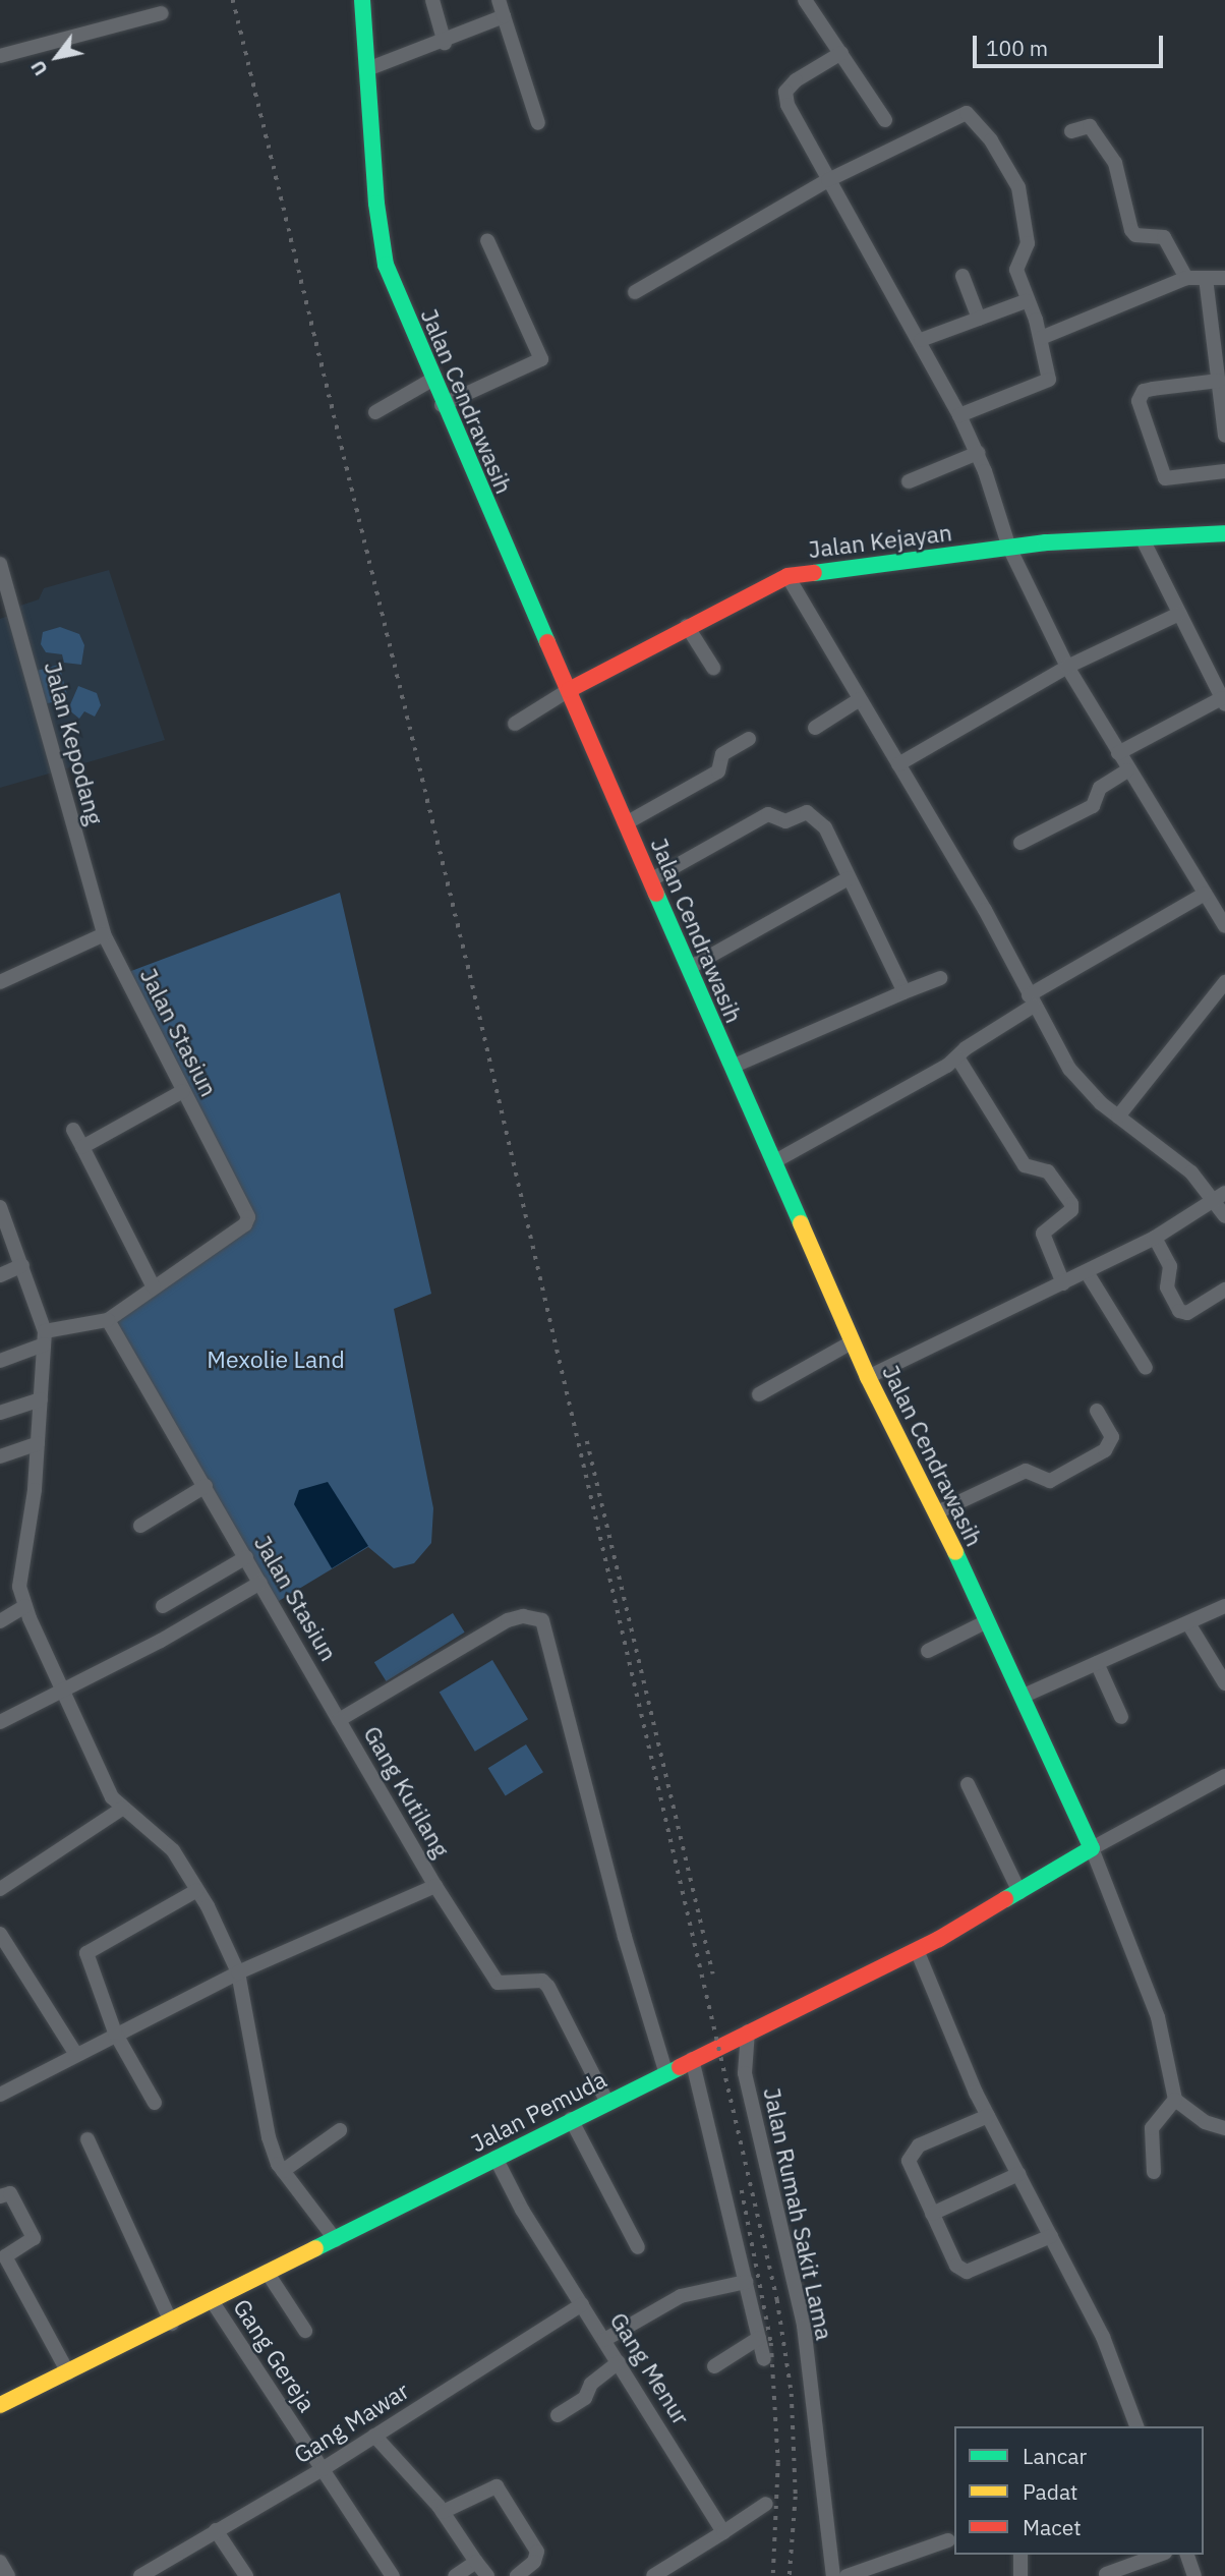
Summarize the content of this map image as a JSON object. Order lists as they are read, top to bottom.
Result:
{
  "streets": {
    "main road": ["Jalan Cendrawasih", "Jalan Kejayan", "Jalan Pemuda"],
    "street": [
      "Jalan Kepodang",
      "Jalan Stasiun",
      "Gang Kutilang",
      "Jalan Rumah Sakit Lama",
      "Gang Gereja",
      "Gang Menur",
      "Gang Mawar"
    ]
  },
  "crossings": [
    ["Jalan Cendrawasih", "Jalan Kejayan"],
    ["Jalan Cendrawasih", "Jalan Pemuda"],
    ["Jalan Kepodang", "Jalan Stasiun"],
    ["Jalan Stasiun", "Gang Kutilang"],
    ["Gang Kutilang", "Jalan Pemuda"],
    ["Jalan Pemuda", "Jalan Rumah Sakit Lama"],
    ["Jalan Pemuda", "Gang Gereja"],
    ["Jalan Pemuda", "Gang Menur"],
    ["Gang Gereja", "Gang Mawar"],
    ["Gang Menur", "Gang Mawar"]
  ],
  "parks": ["Mexolie Land"],
  "legend": ["Lancar", "Padat", "Macet"],
  "scale_bar": "100 m",
  "north": "bottom left"
}
